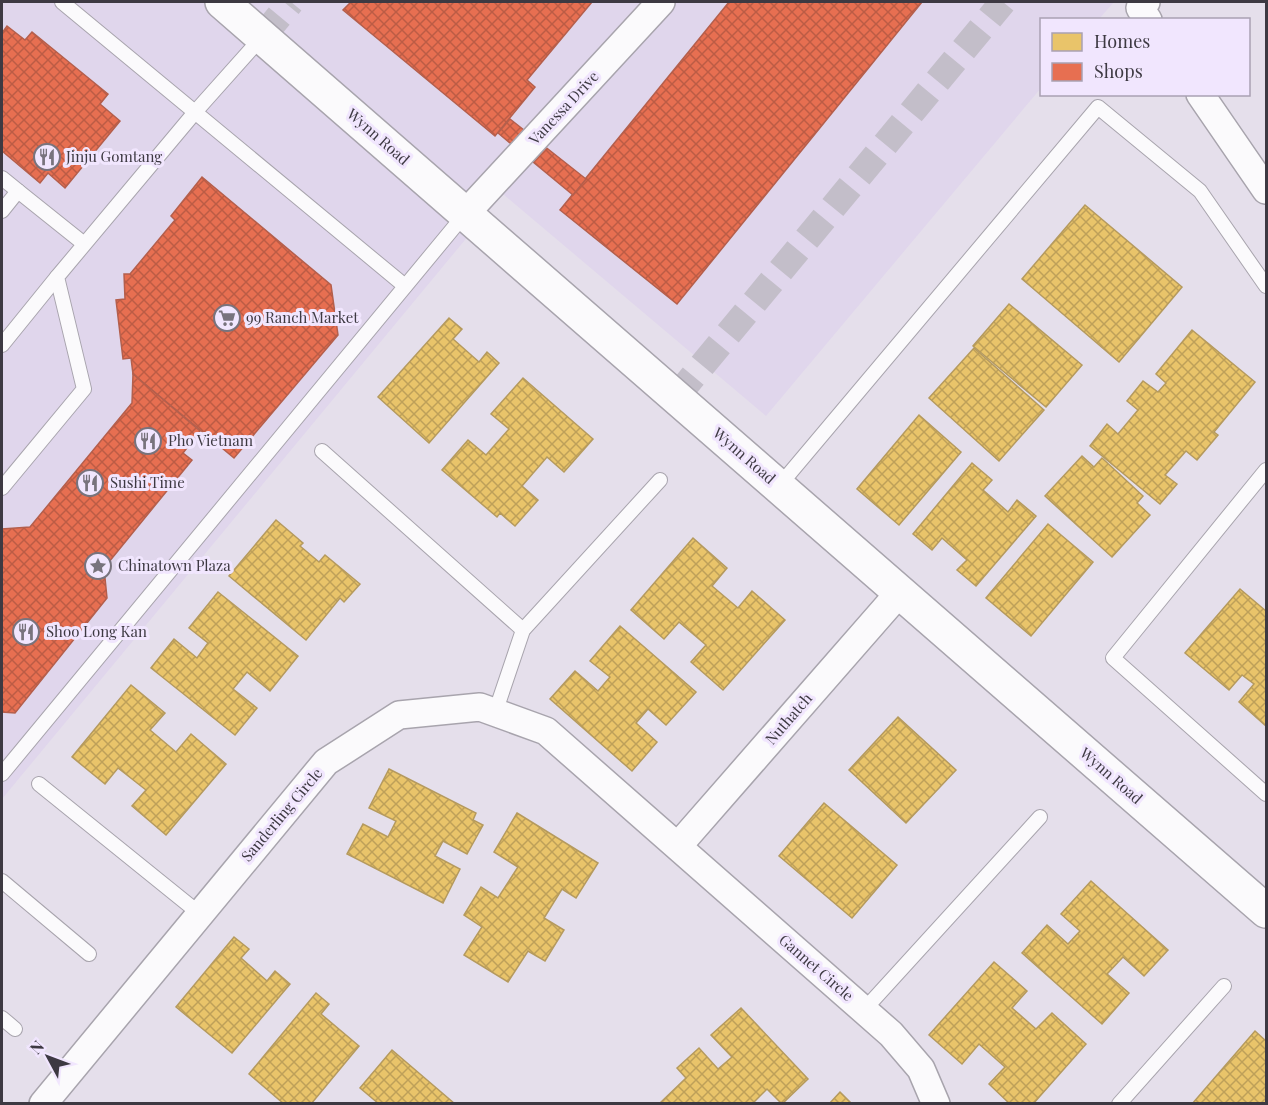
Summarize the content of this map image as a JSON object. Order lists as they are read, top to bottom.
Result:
{
  "streets": {
    "street": [
      "Vanessa Drive",
      "Wynn Road",
      "Nuthatch",
      "Sanderling Circle",
      "Gannet Circle"
    ]
  },
  "crossings": [
    ["Vanessa Drive", "Wynn Road"],
    ["Wynn Road", "Nuthatch"],
    ["Nuthatch", "Sanderling Circle"],
    ["Nuthatch", "Gannet Circle"],
    ["Sanderling Circle", "Gannet Circle"]
  ],
  "places": {
    "restaurant": [
      "Jinju Gomtang",
      "Pho Vietnam",
      "Sushi Time",
      "Shoo Long Kan"
    ],
    "supermarket": ["99 Ranch Market"],
    "place": ["Chinatown Plaza"]
  },
  "legend": ["Homes", "Shops"],
  "north": "top left"
}
